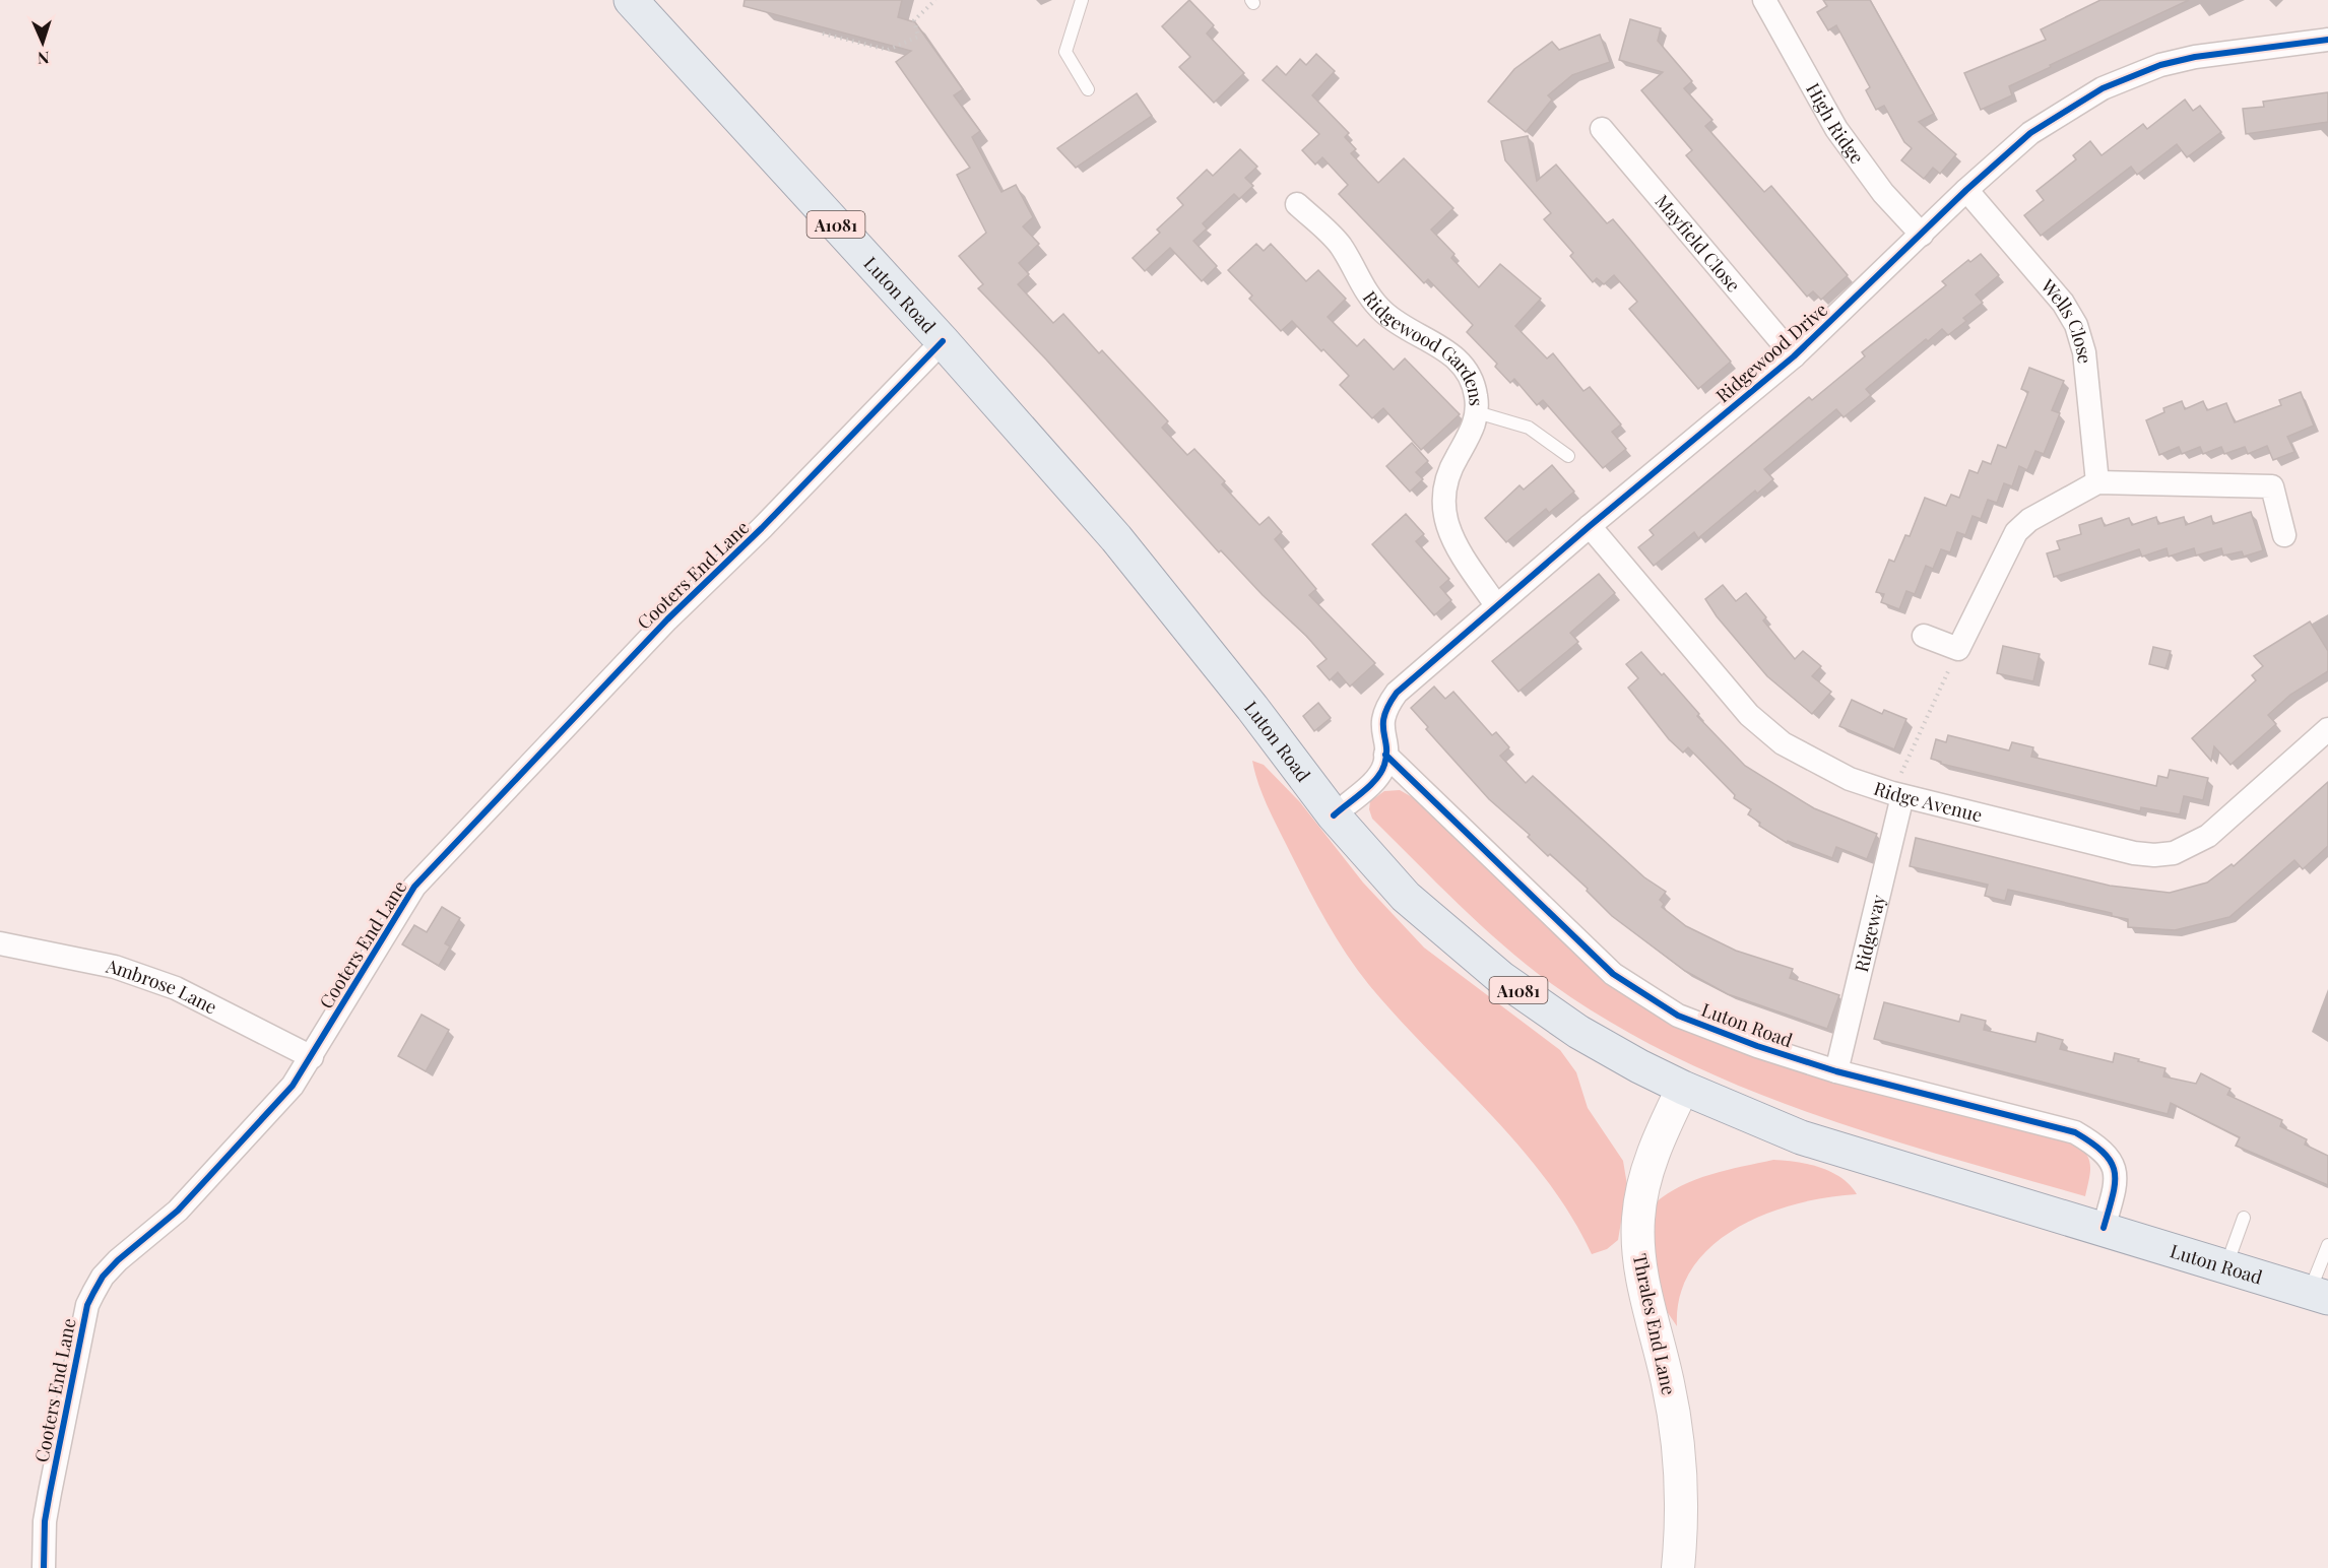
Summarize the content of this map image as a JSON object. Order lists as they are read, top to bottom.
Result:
{
  "streets": {
    "main road": ["A1081", "Luton Road"],
    "street": [
      "High Ridge",
      "Mayfield Close",
      "Wells Close",
      "Ridgewood Gardens",
      "Ridgewood Drive",
      "Cooters End Lane",
      "Ridge Avenue",
      "Ridgeway",
      "Ambrose Lane",
      "Thrales End Lane"
    ]
  },
  "crossings": [
    ["High Ridge", "Ridgewood Drive"],
    ["Mayfield Close", "Ridgewood Drive"],
    ["Luton Road", "Ridgewood Drive"],
    ["Luton Road", "Cooters End Lane"],
    ["Luton Road", "Ridgeway"],
    ["Luton Road", "Thrales End Lane"],
    ["Wells Close", "Ridgewood Drive"],
    ["Ridgewood Gardens", "Ridgewood Drive"],
    ["Ridgewood Drive", "Ridge Avenue"],
    ["Cooters End Lane", "Ambrose Lane"],
    ["Ridge Avenue", "Ridgeway"]
  ],
  "north": "bottom"
}
